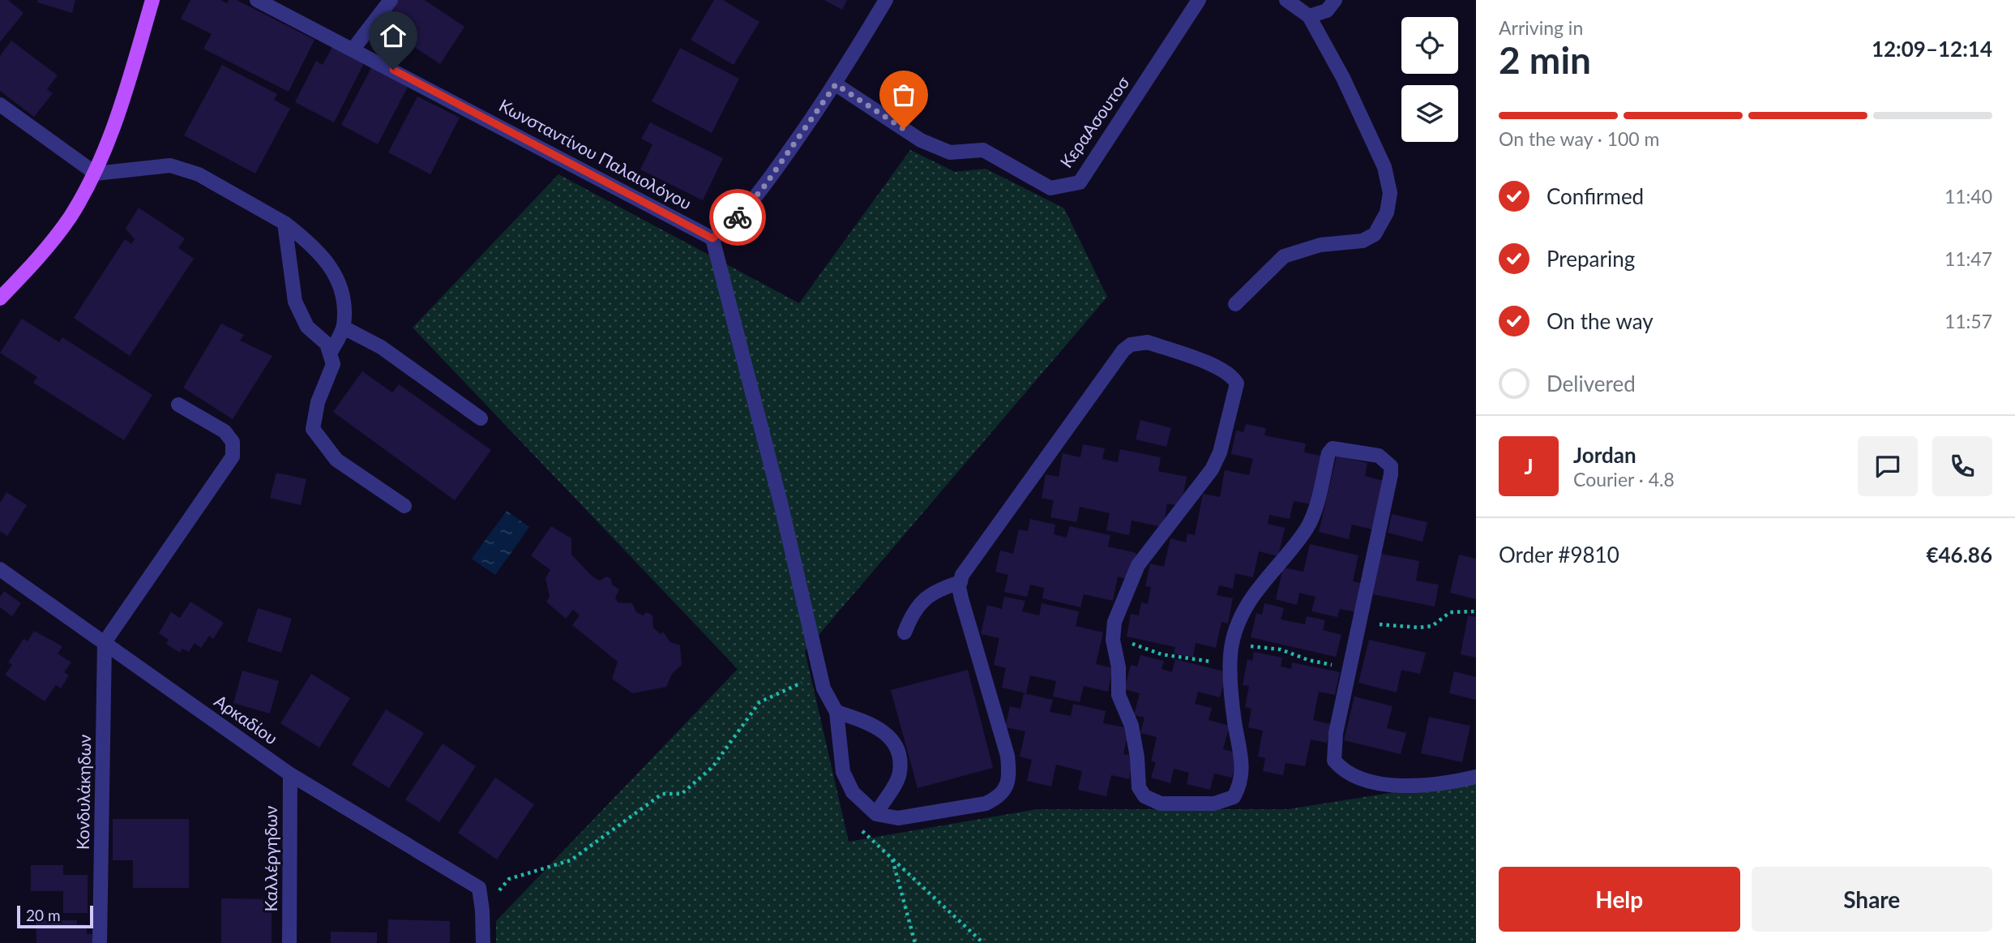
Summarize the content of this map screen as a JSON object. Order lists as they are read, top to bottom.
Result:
{
  "streets": {
    "street": [
      "ΚεραΑσουτοσ",
      "Κωνσταντίνου Παλαιολόγου",
      "Αρκαδίου",
      "Κονδυλάκηδων",
      "Καλλέργηδων"
    ]
  },
  "crossings": [
    ["Αρκαδίου", "Κονδυλάκηδων"],
    ["Αρκαδίου", "Καλλέργηδων"]
  ],
  "scale_bar": "20 m",
  "page": {
    "heading": ["2 min", "Arriving in", "12:09–12:14"],
    "panel": [
      "Jordan",
      "Courier · 4.8",
      "Order #9810",
      "€46.86"
    ],
    "bar": "On the way · 100 m",
    "list": [
      ["Confirmed", "11:40"],
      ["Preparing", "11:47"],
      ["On the way", "11:57"],
      "Delivered"
    ],
    "round": "J",
    "buttons": ["Help", "Share"],
    "scale": "20 m"
  }
}
